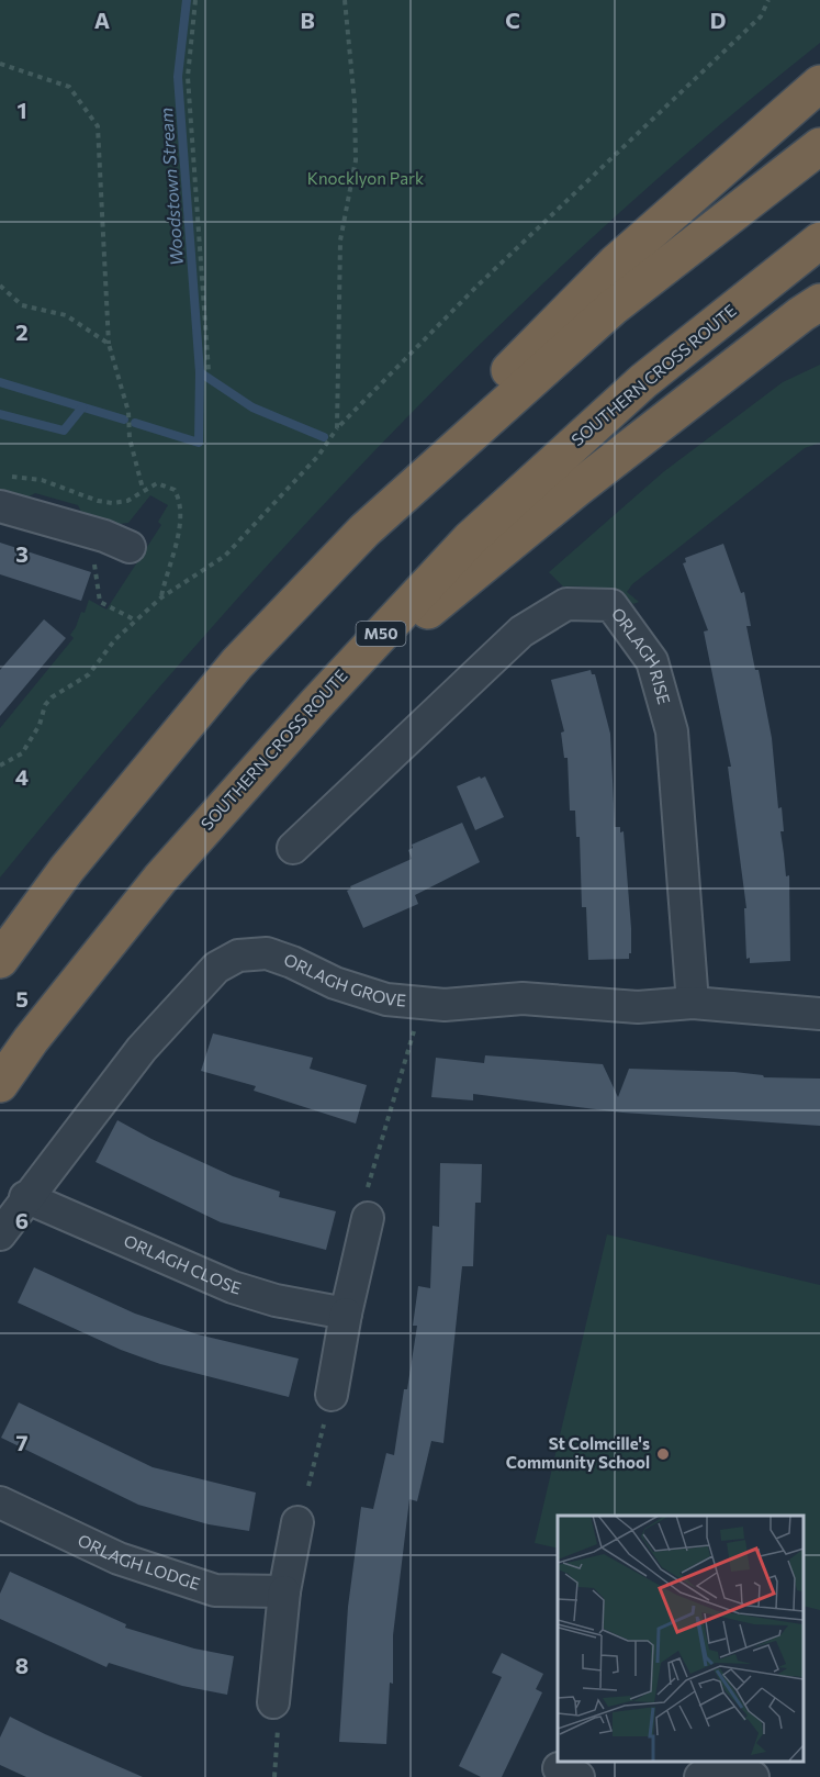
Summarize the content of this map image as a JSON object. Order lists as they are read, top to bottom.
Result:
{
  "streets": {
    "highway": ["SOUTHERN CROSS ROUTE", "M50"],
    "street": [
      "ORLAGH RISE",
      "ORLAGH GROVE",
      "ORLAGH CLOSE",
      "ORLAGH LODGE"
    ]
  },
  "crossings": [
    ["SOUTHERN CROSS ROUTE", "M50"],
    ["ORLAGH RISE", "ORLAGH GROVE"],
    ["ORLAGH GROVE", "ORLAGH CLOSE"]
  ],
  "water": ["Woodstown Stream"],
  "parks": ["Knocklyon Park"],
  "places": ["St Colmcille's Community School"],
  "grid": {
    "columns": [
      "A",
      "B",
      "C",
      "D"
    ],
    "rows": [
      "1",
      "2",
      "3",
      "4",
      "5",
      "6",
      "7",
      "8"
    ]
  }
}
